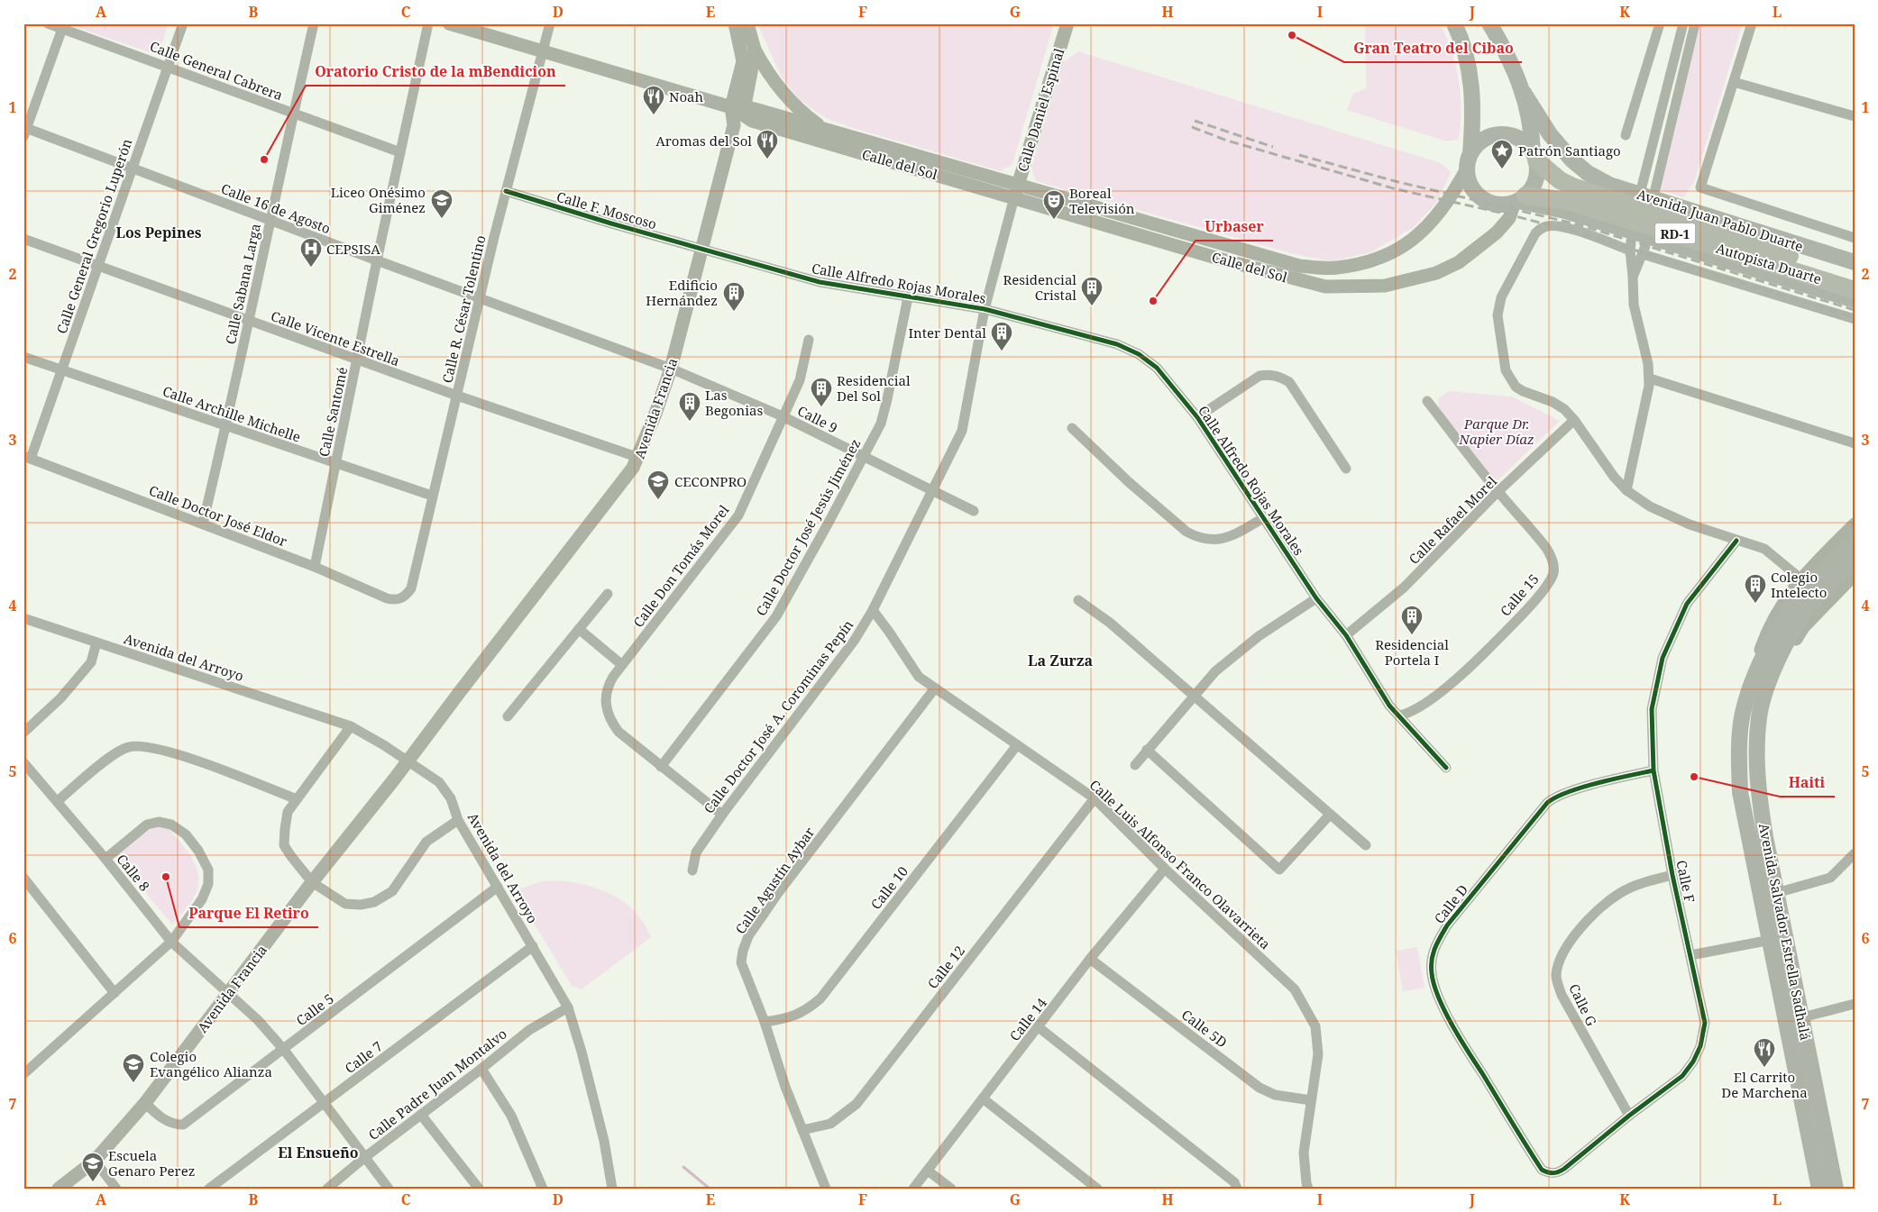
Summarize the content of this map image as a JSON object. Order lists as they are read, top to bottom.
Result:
{
  "streets": {
    "highway": ["RD-1", "Autopista Duarte"],
    "main road": [
      "Calle Daniel Espinal",
      "Calle del Sol",
      "Avenida Juan Pablo Duarte",
      "Avenida Francia",
      "Avenida Salvador Estrella Sadhalá"
    ],
    "street": [
      "Calle General Cabrera",
      "Calle 16 de Agosto",
      "Calle F. Moscoso",
      "Calle General Gregorio Luperón",
      "Calle Alfredo Rojas Morales",
      "Calle Sabana Larga",
      "Calle R. César Tolentino",
      "Calle Vicente Estrella",
      "Calle Santomé",
      "Calle Archille Michelle",
      "Calle 9",
      "Calle Doctor José Eldor",
      "Calle Rafael Morel",
      "Calle Doctor José Jesús Jiménez",
      "Calle Don Tomás Morel",
      "Calle 15",
      "Avenida del Arroyo",
      "Calle Doctor José A. Corominas Pepín",
      "Calle Luis Alfonso Franco Olavarrieta",
      "Calle 8",
      "Calle Agustín Aybar",
      "Calle F",
      "Calle 10",
      "Calle D",
      "Calle 12",
      "Calle G",
      "Calle 5",
      "Calle 14",
      "Calle 5D",
      "Calle 7",
      "Calle Padre Juan Montalvo"
    ]
  },
  "crossings": [
    ["Calle General Cabrera", "Calle General Gregorio Luperón"],
    ["Calle General Cabrera", "Calle Sabana Larga"],
    ["Calle General Cabrera", "Calle Santomé"],
    ["Calle Daniel Espinal", "Calle del Sol"],
    ["Calle Daniel Espinal", "Calle Doctor José A. Corominas Pepín"],
    ["Calle del Sol", "Autopista Duarte"],
    ["Calle del Sol", "Calle R. César Tolentino"],
    ["Calle del Sol", "Avenida Francia"],
    ["Calle del Sol", "Calle Doctor José A. Corominas Pepín"],
    ["Calle 16 de Agosto", "Calle General Gregorio Luperón"],
    ["Calle 16 de Agosto", "Calle Sabana Larga"],
    ["Calle 16 de Agosto", "Calle R. César Tolentino"],
    ["Calle 16 de Agosto", "Avenida Francia"],
    ["Calle 16 de Agosto", "Calle Santomé"],
    ["Calle 16 de Agosto", "Calle 9"],
    ["Calle F. Moscoso", "Calle Alfredo Rojas Morales"],
    ["Calle F. Moscoso", "Calle R. César Tolentino"],
    ["Calle F. Moscoso", "Avenida Francia"],
    ["Avenida Juan Pablo Duarte", "Autopista Duarte"],
    ["Calle General Gregorio Luperón", "Calle Vicente Estrella"],
    ["Calle General Gregorio Luperón", "Calle Archille Michelle"],
    ["Calle General Gregorio Luperón", "Calle Doctor José Eldor"],
    ["Calle Alfredo Rojas Morales", "Avenida Francia"],
    ["Calle Alfredo Rojas Morales", "Calle Rafael Morel"],
    ["Calle Alfredo Rojas Morales", "Calle Doctor José Jesús Jiménez"],
    ["Calle Alfredo Rojas Morales", "Calle 15"],
    ["Calle Alfredo Rojas Morales", "Calle Doctor José A. Corominas Pepín"],
    ["Calle Sabana Larga", "Calle Vicente Estrella"],
    ["Calle Sabana Larga", "Calle Archille Michelle"],
    ["Calle Sabana Larga", "Calle Doctor José Eldor"],
    ["Calle R. César Tolentino", "Calle Vicente Estrella"],
    ["Calle R. César Tolentino", "Calle Archille Michelle"],
    ["Calle R. César Tolentino", "Calle Doctor José Eldor"],
    ["Calle Vicente Estrella", "Avenida Francia"],
    ["Calle Vicente Estrella", "Calle Santomé"],
    ["Avenida Francia", "Calle 9"],
    ["Avenida Francia", "Calle 8"],
    ["Avenida Francia", "Calle 5"],
    ["Calle Santomé", "Calle Archille Michelle"],
    ["Calle Santomé", "Calle Doctor José Eldor"],
    ["Calle 9", "Calle Doctor José Jesús Jiménez"],
    ["Calle 9", "Calle Don Tomás Morel"],
    ["Calle 9", "Calle Doctor José A. Corominas Pepín"],
    ["Calle Rafael Morel", "Calle 15"],
    ["Calle Doctor José Jesús Jiménez", "Calle Don Tomás Morel"],
    ["Calle Don Tomás Morel", "Calle Doctor José A. Corominas Pepín"],
    ["Avenida del Arroyo", "Calle 5"],
    ["Avenida del Arroyo", "Calle 7"],
    ["Avenida del Arroyo", "Calle Padre Juan Montalvo"],
    ["Calle Doctor José A. Corominas Pepín", "Calle Luis Alfonso Franco Olavarrieta"],
    ["Calle Luis Alfonso Franco Olavarrieta", "Calle Agustín Aybar"],
    ["Calle Luis Alfonso Franco Olavarrieta", "Calle 10"],
    ["Calle Luis Alfonso Franco Olavarrieta", "Calle 12"],
    ["Calle Luis Alfonso Franco Olavarrieta", "Calle 14"],
    ["Calle Luis Alfonso Franco Olavarrieta", "Calle 5D"],
    ["Calle 8", "Calle 5"],
    ["Calle 8", "Calle 7"],
    ["Calle 8", "Calle Padre Juan Montalvo"],
    ["Calle Agustín Aybar", "Calle 10"],
    ["Calle Agustín Aybar", "Calle 12"],
    ["Calle F", "Calle D"],
    ["Calle F", "Calle G"],
    ["Calle 14", "Calle 5D"]
  ],
  "districts": ["Los Pepines", "La Zurza", "El Ensueño"],
  "parks": ["Parque Dr. Napier Díaz"],
  "places": {
    "other": [
      "Gran Teatro del Cibao",
      "Oratorio Cristo de la mBendicion",
      "Urbaser",
      "Haiti",
      "Parque El Retiro"
    ],
    "restaurant": ["Noah", "Aromas del Sol", "El Carrito De Marchena"],
    "place": ["Patrón Santiago"],
    "school or university": [
      "Liceo Onésimo Giménez",
      "CECONPRO",
      "Colegio Evangélico Alianza",
      "Escuela Genaro Perez"
    ],
    "theatre": ["Boreal Televisión"],
    "hospital": ["CEPSISA"],
    "building": [
      "Residencial Cristal",
      "Edificio Hernández",
      "Inter Dental",
      "Residencial Del Sol",
      "Las Begonias",
      "Colegio Intelecto",
      "Residencial Portela I"
    ]
  },
  "grid": {
    "columns": [
      "A",
      "B",
      "C",
      "D",
      "E",
      "F",
      "G",
      "H",
      "I",
      "J",
      "K",
      "L"
    ],
    "rows": [
      "1",
      "2",
      "3",
      "4",
      "5",
      "6",
      "7"
    ]
  }
}
